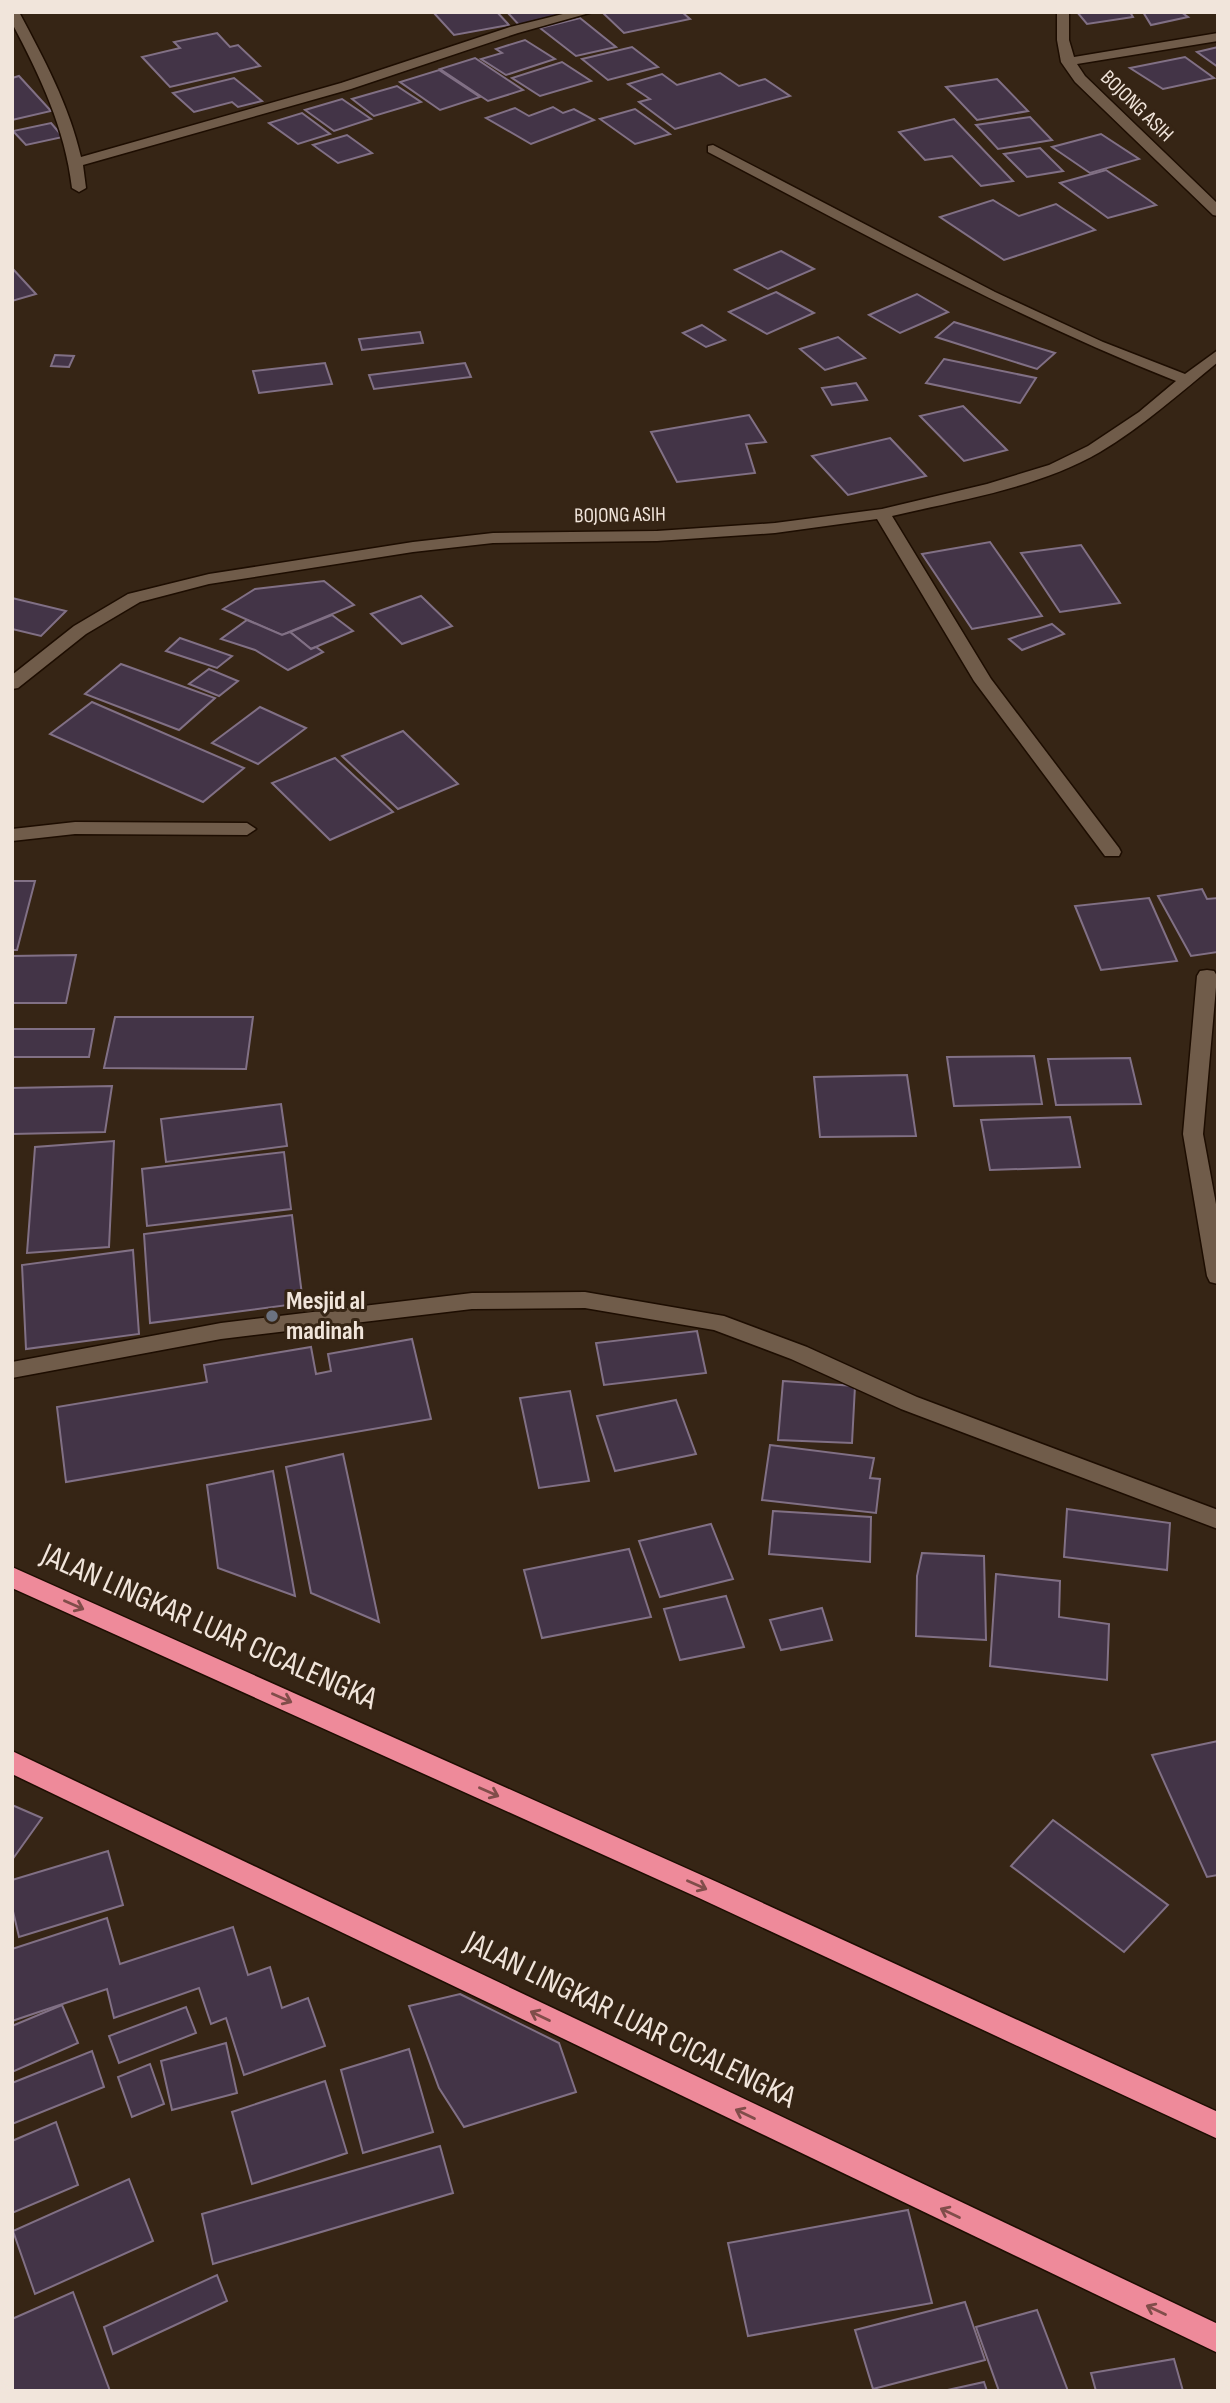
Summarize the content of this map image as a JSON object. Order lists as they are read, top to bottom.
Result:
{
  "streets": {
    "highway": ["JALAN LINGKAR LUAR CICALENGKA"],
    "street": ["BOJONG ASIH"]
  },
  "places": ["Mesjid al madinah"]
}
